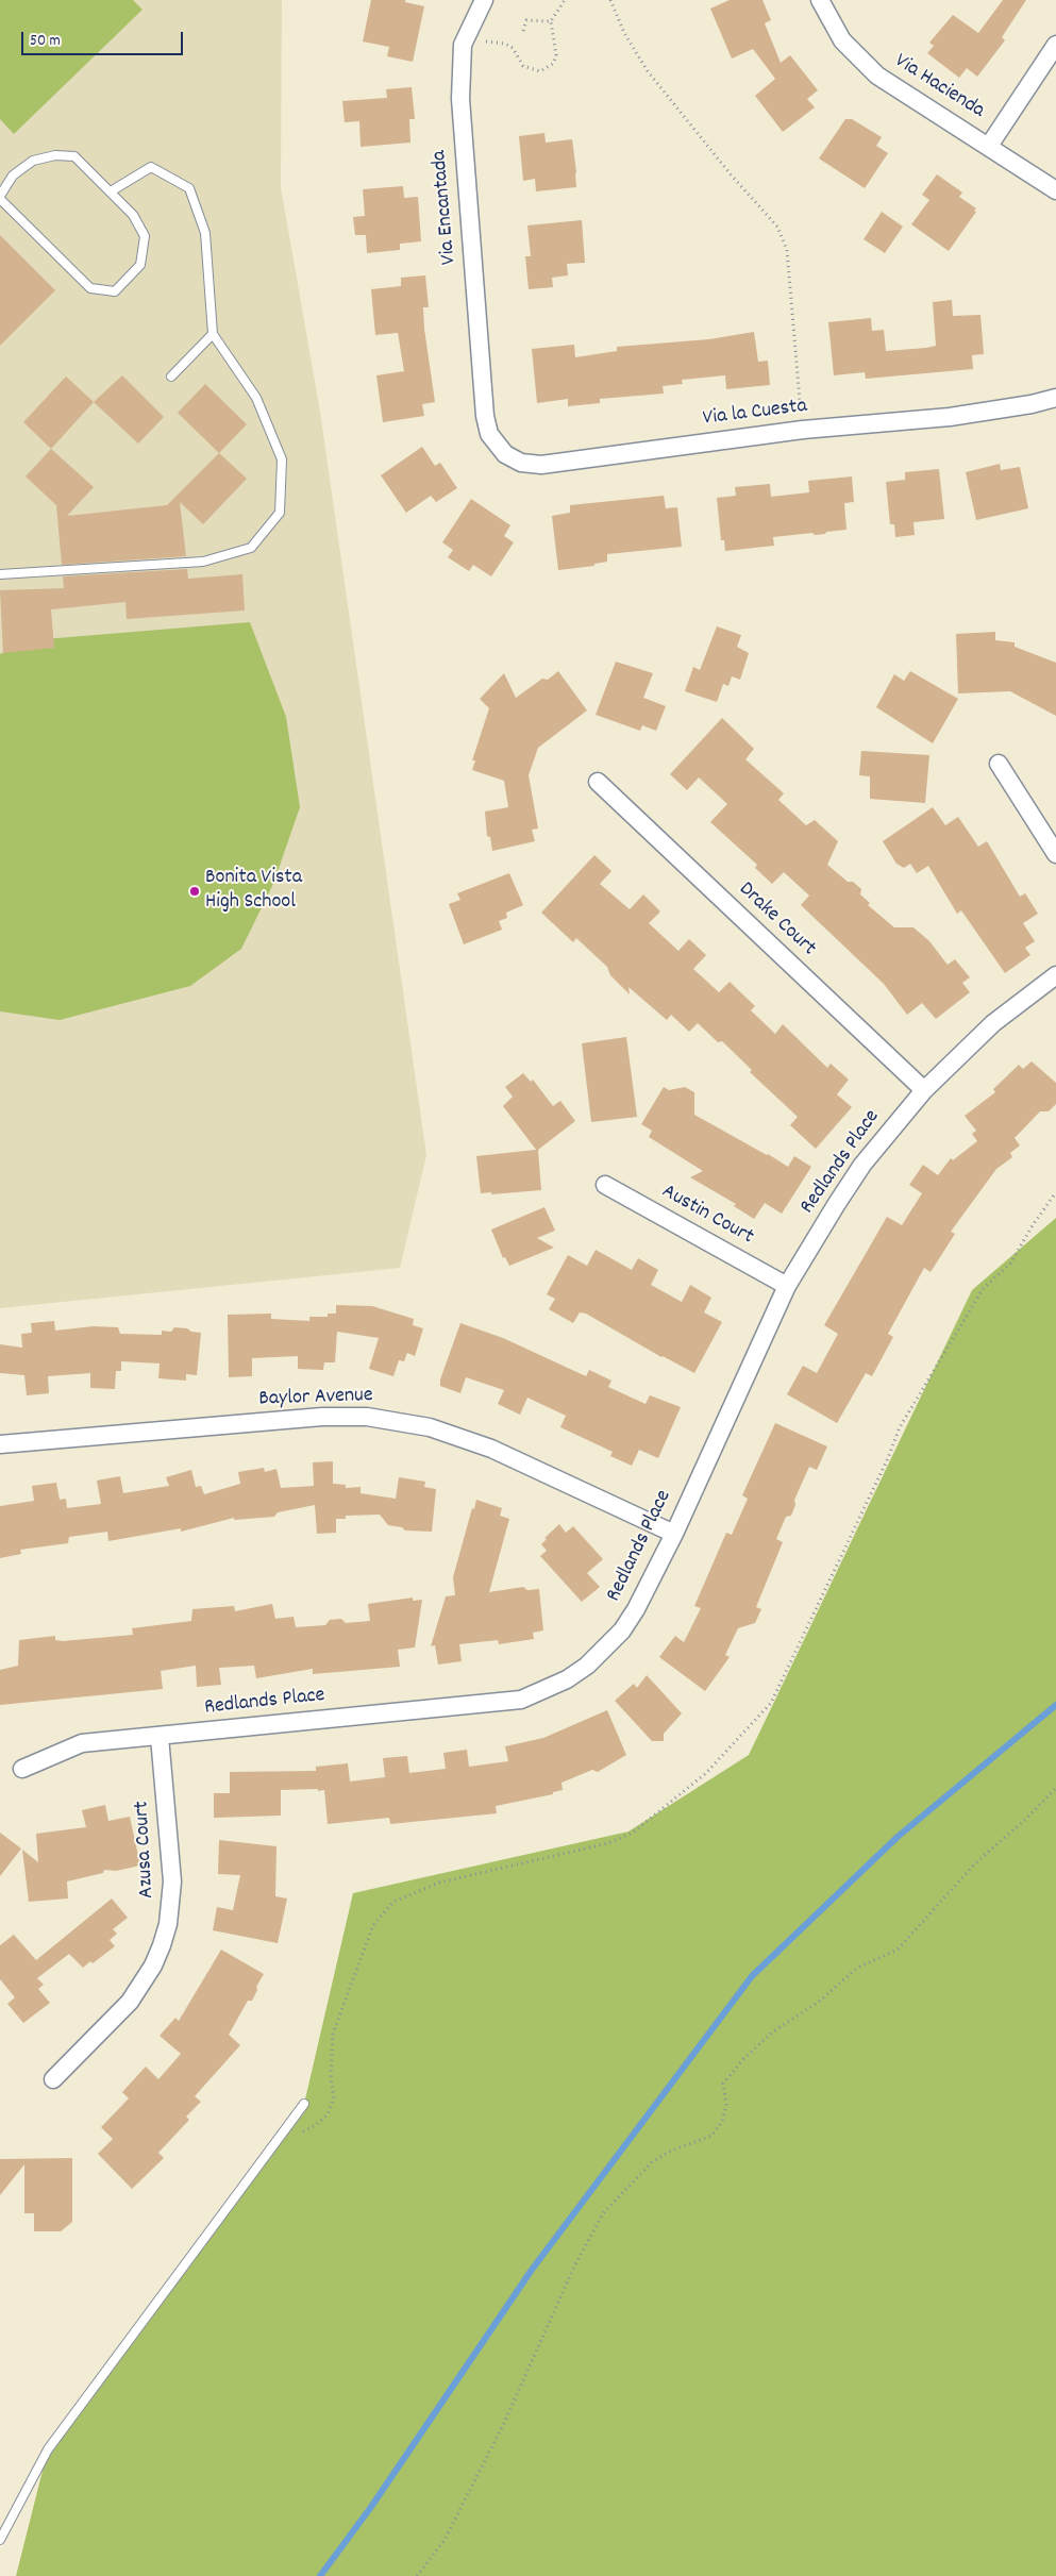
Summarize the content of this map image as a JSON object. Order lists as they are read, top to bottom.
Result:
{
  "streets": {
    "street": [
      "Via Hacienda",
      "Via Encantada",
      "Via la Cuesta",
      "Drake Court",
      "Redlands Place",
      "Austin Court",
      "Baylor Avenue",
      "Azusa Court"
    ]
  },
  "crossings": [
    ["Via Encantada", "Via la Cuesta"],
    ["Drake Court", "Redlands Place"],
    ["Redlands Place", "Austin Court"],
    ["Redlands Place", "Baylor Avenue"],
    ["Redlands Place", "Azusa Court"]
  ],
  "places": ["Bonita Vista High School"],
  "scale_bar": "50 m"
}
